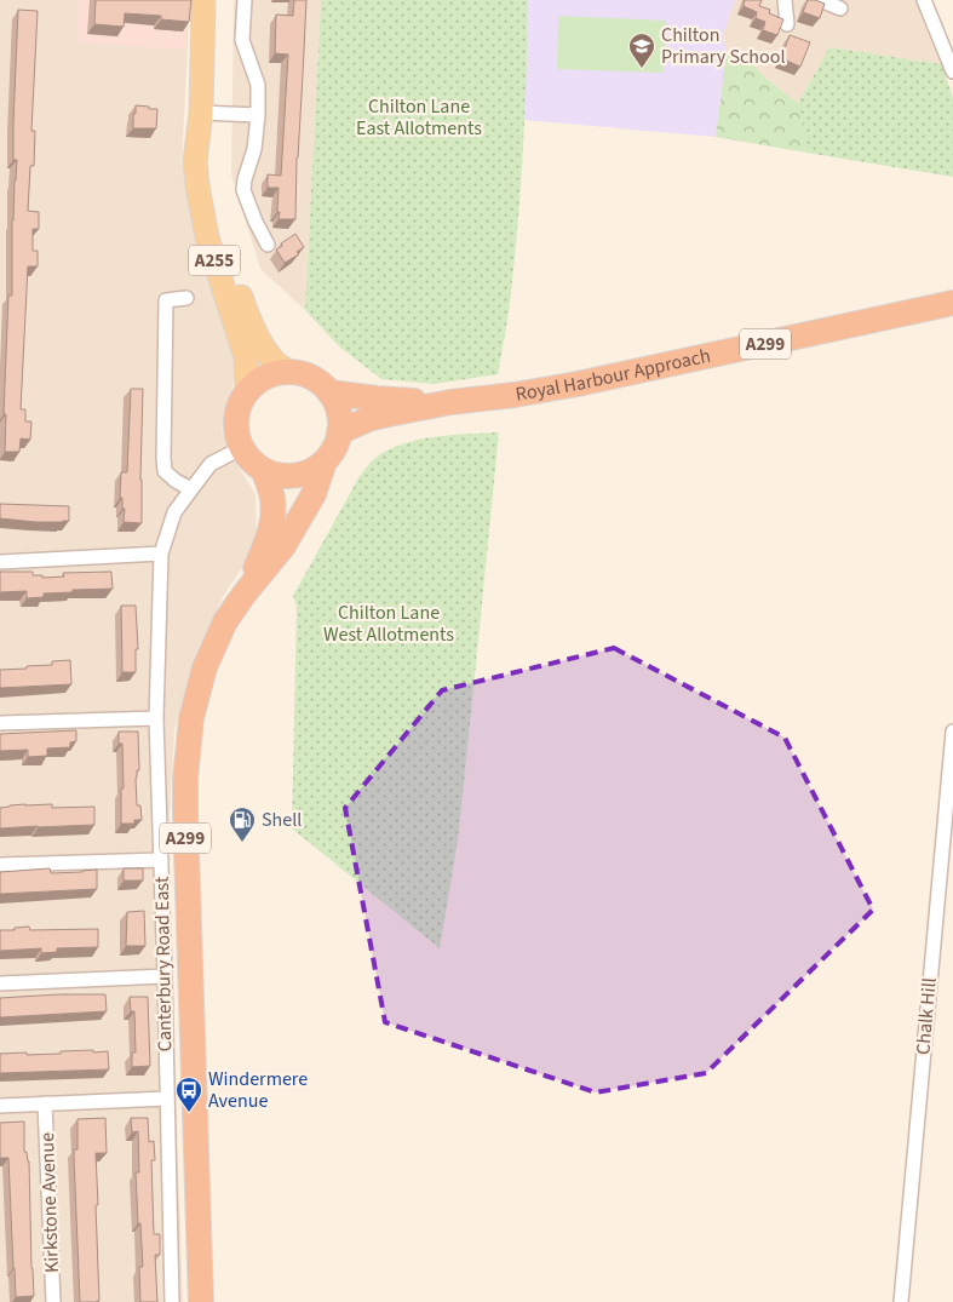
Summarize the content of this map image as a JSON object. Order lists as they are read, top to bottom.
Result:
{
  "streets": {
    "highway": ["A299", "Royal Harbour Approach", "Canterbury Road East"],
    "main road": ["A255"],
    "street": ["Chalk Hill", "Kirkstone Avenue"]
  },
  "crossings": [
    ["A255", "Royal Harbour Approach"],
    ["A255", "Canterbury Road East"],
    ["Royal Harbour Approach", "Canterbury Road East"]
  ],
  "parks": ["Chilton Lane East Allotments", "Chilton Lane West Allotments"],
  "places": {
    "school or university": ["Chilton Primary School"],
    "fuel station": ["Shell"],
    "bus stop": ["Windermere Avenue"]
  }
}
